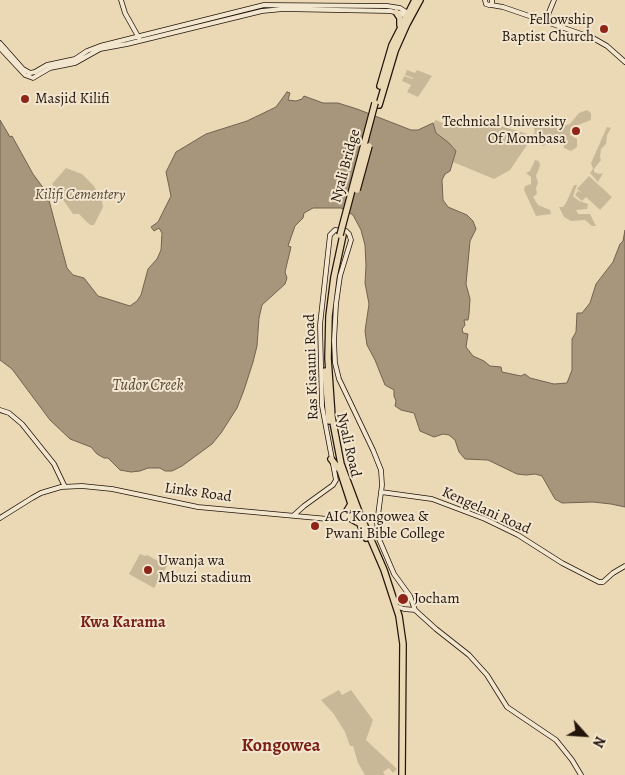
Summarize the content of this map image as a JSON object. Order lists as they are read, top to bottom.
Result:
{
  "streets": {
    "highway": ["Nyali Bridge", "Nyali Road"],
    "main road": ["Ras Kisauni Road", "Links Road", "Kengelani Road"]
  },
  "crossings": [
    ["Nyali Bridge", "Nyali Road"],
    ["Ras Kisauni Road", "Nyali Road"],
    ["Ras Kisauni Road", "Links Road"],
    ["Nyali Road", "Links Road"]
  ],
  "districts": ["Kwa Karama", "Kongowea"],
  "water": ["Tudor Creek"],
  "parks": ["Kilifi Cementery"],
  "places": [
    "Fellowship Baptist Church",
    "Masjid Kilifi",
    "Technical University Of Mombasa",
    "AIC Kongowea & Pwani Bible College",
    "Uwanja wa Mbuzi stadium",
    "Jocham"
  ],
  "north": "bottom right"
}
